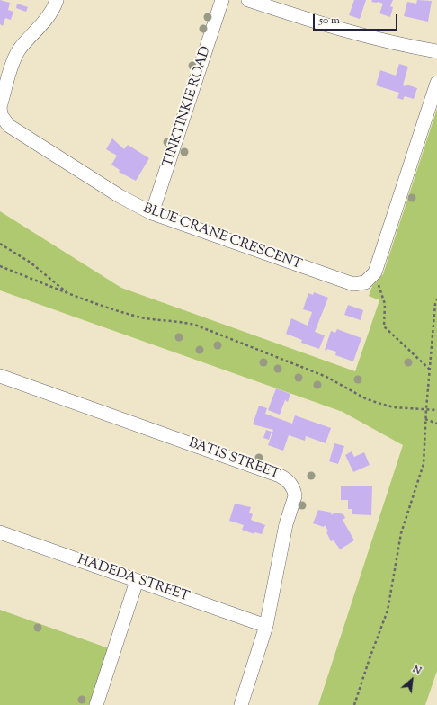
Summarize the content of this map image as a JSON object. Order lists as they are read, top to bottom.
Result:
{
  "streets": {
    "street": [
      "TINKTINKIE ROAD",
      "BLUE CRANE CRESCENT",
      "BATIS STREET",
      "HADEDA STREET"
    ]
  },
  "crossings": [
    ["TINKTINKIE ROAD", "BLUE CRANE CRESCENT"],
    ["BATIS STREET", "HADEDA STREET"]
  ],
  "scale_bar": "50 m",
  "north": "top right"
}
